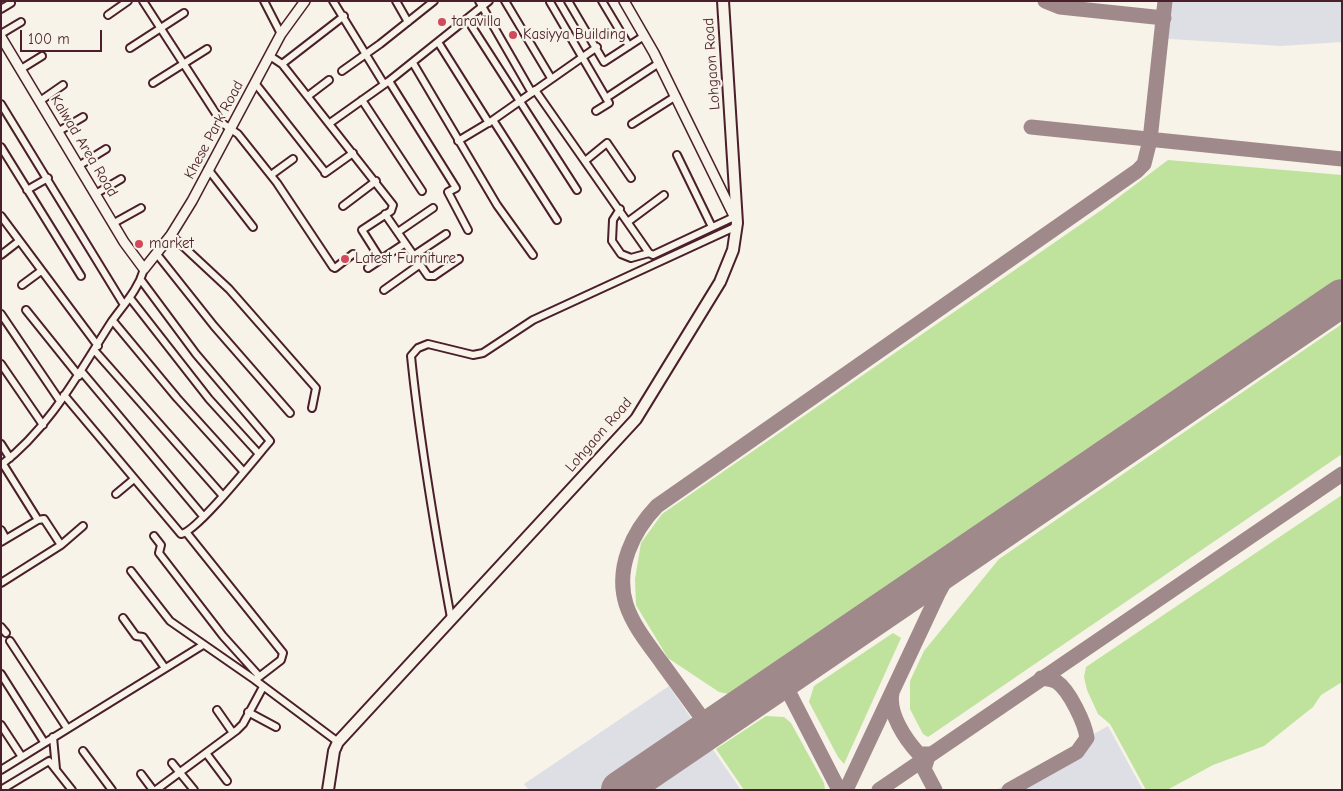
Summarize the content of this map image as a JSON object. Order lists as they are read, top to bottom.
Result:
{
  "streets": {
    "main road": ["Lohgaon Road"],
    "street": ["Khese Park Road", "Kalwad Area Road"]
  },
  "crossings": [
    ["Khese Park Road", "Kalwad Area Road"]
  ],
  "places": [
    "taravilla",
    "Kasiyya Building",
    "market",
    "Latest Furniture"
  ],
  "scale_bar": "100 m"
}
